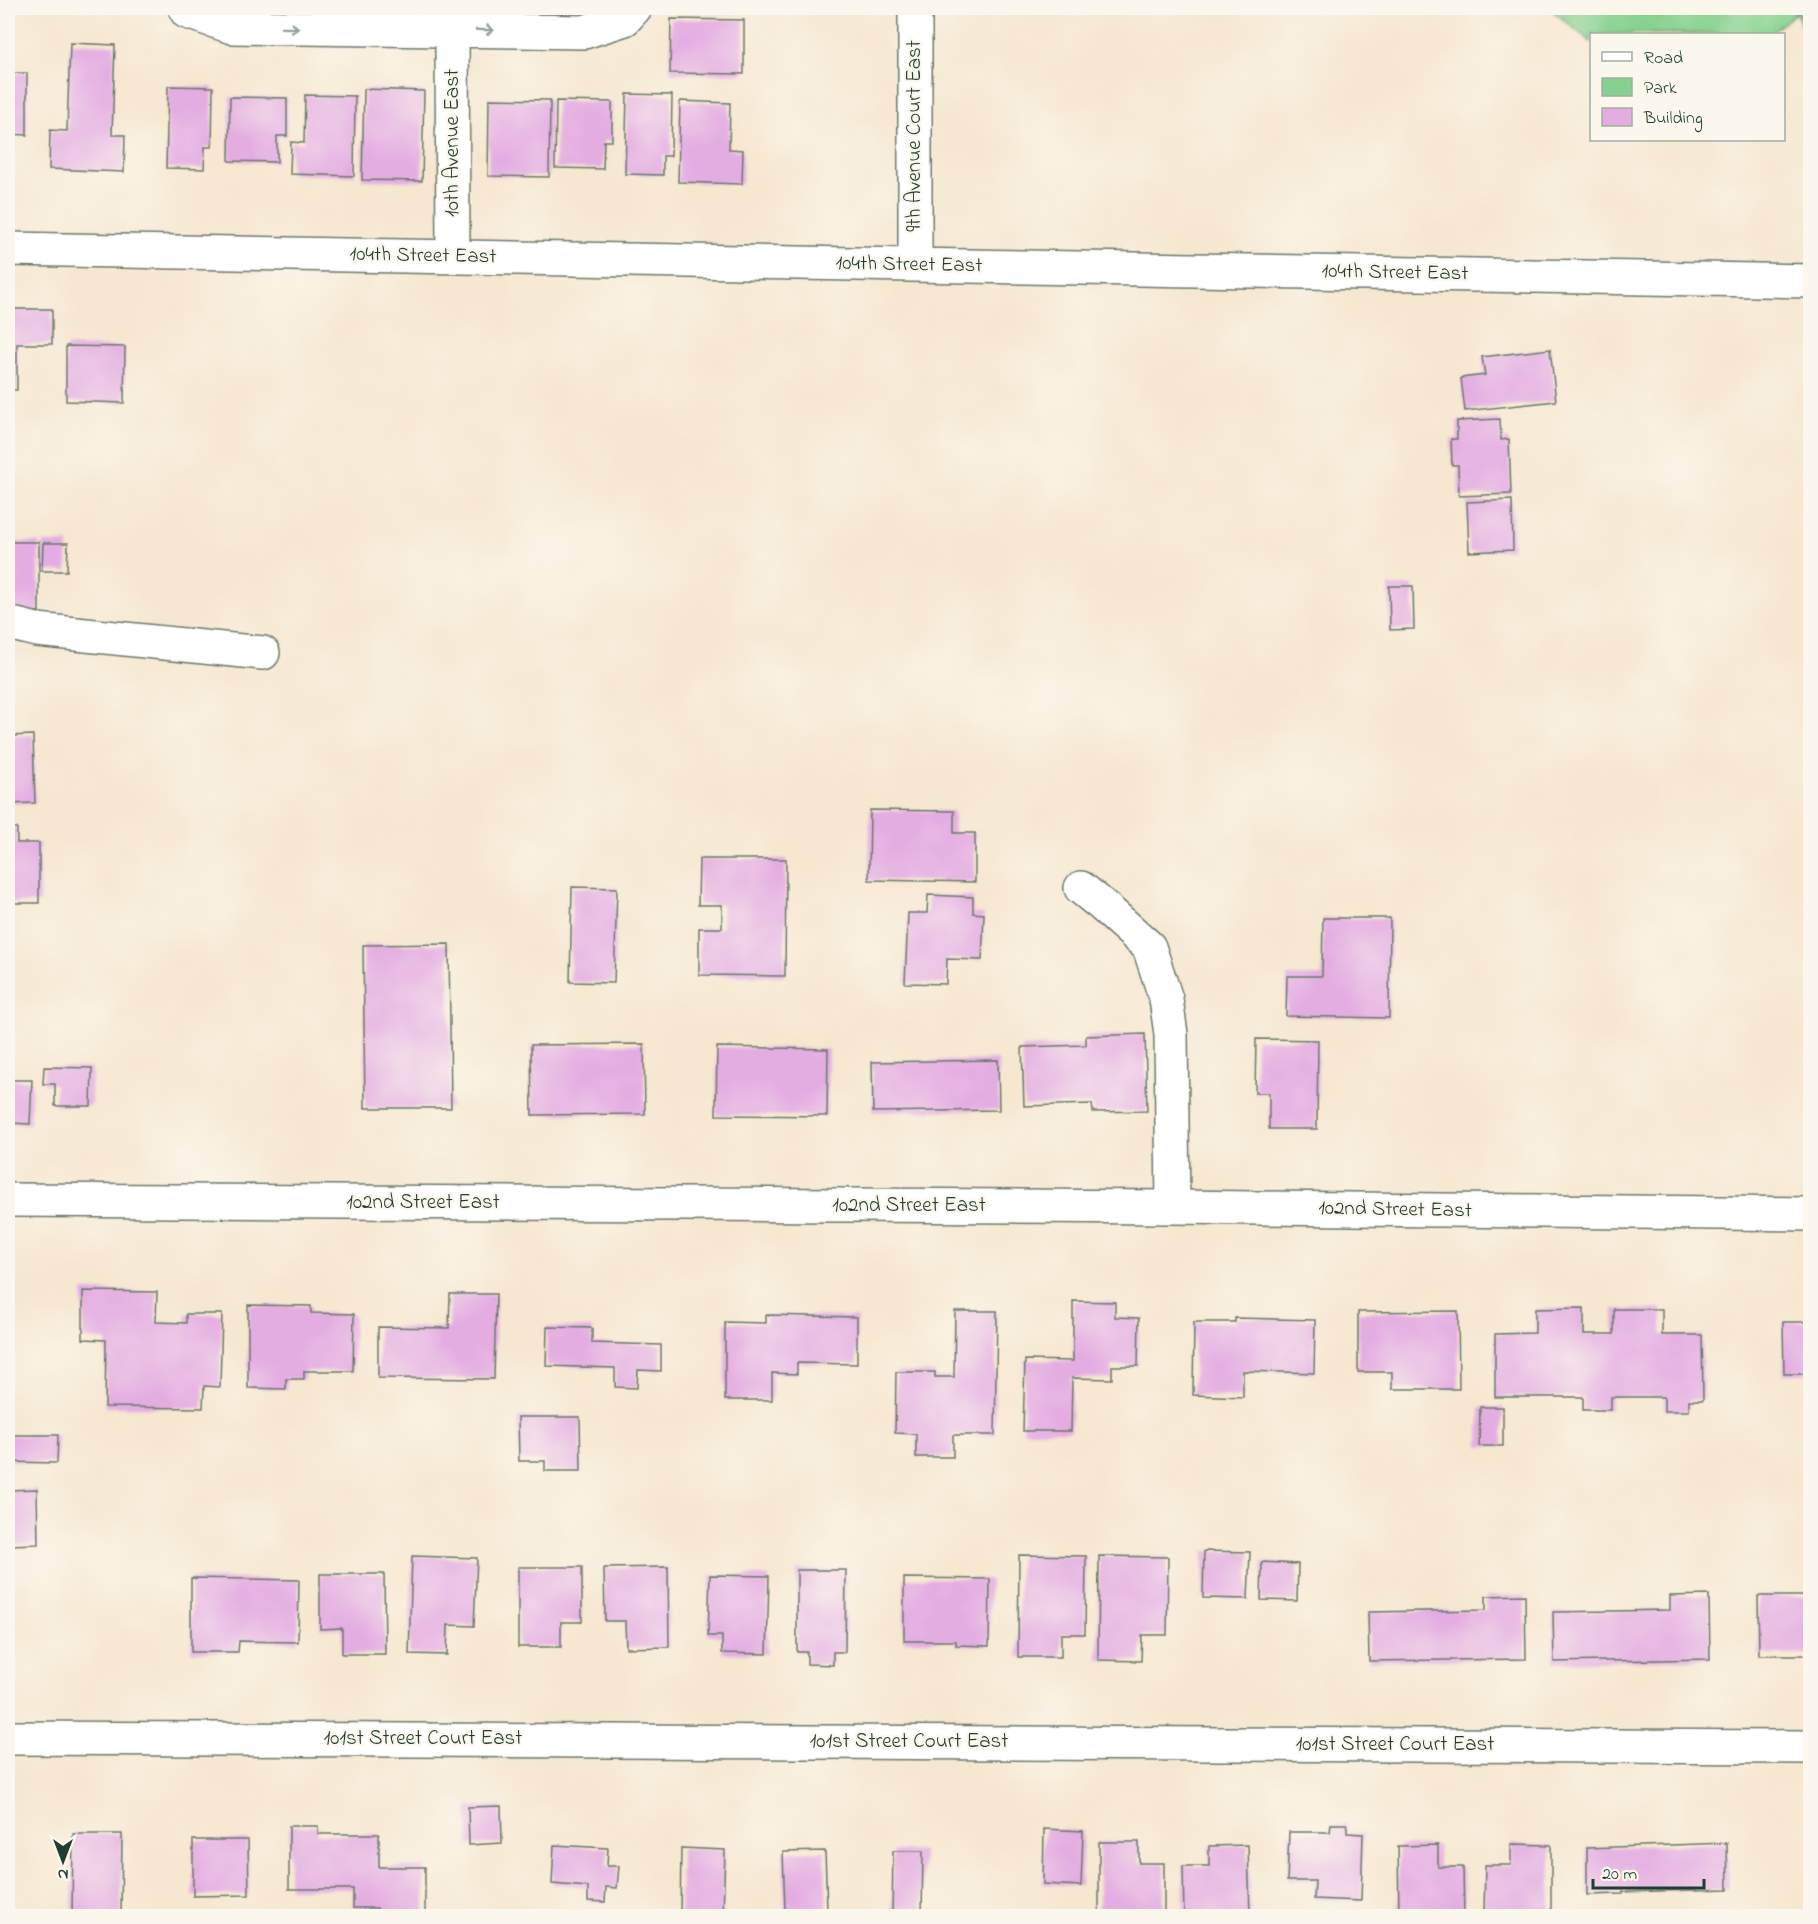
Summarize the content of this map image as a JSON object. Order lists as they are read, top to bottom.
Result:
{
  "streets": {
    "street": [
      "9th Avenue Court East",
      "10th Avenue East",
      "104th Street East",
      "102nd Street East",
      "101st Street Court East"
    ]
  },
  "crossings": [
    ["9th Avenue Court East", "104th Street East"],
    ["10th Avenue East", "104th Street East"]
  ],
  "legend": ["Road", "Park", "Building"],
  "scale_bar": "20 m",
  "north": "bottom"
}
